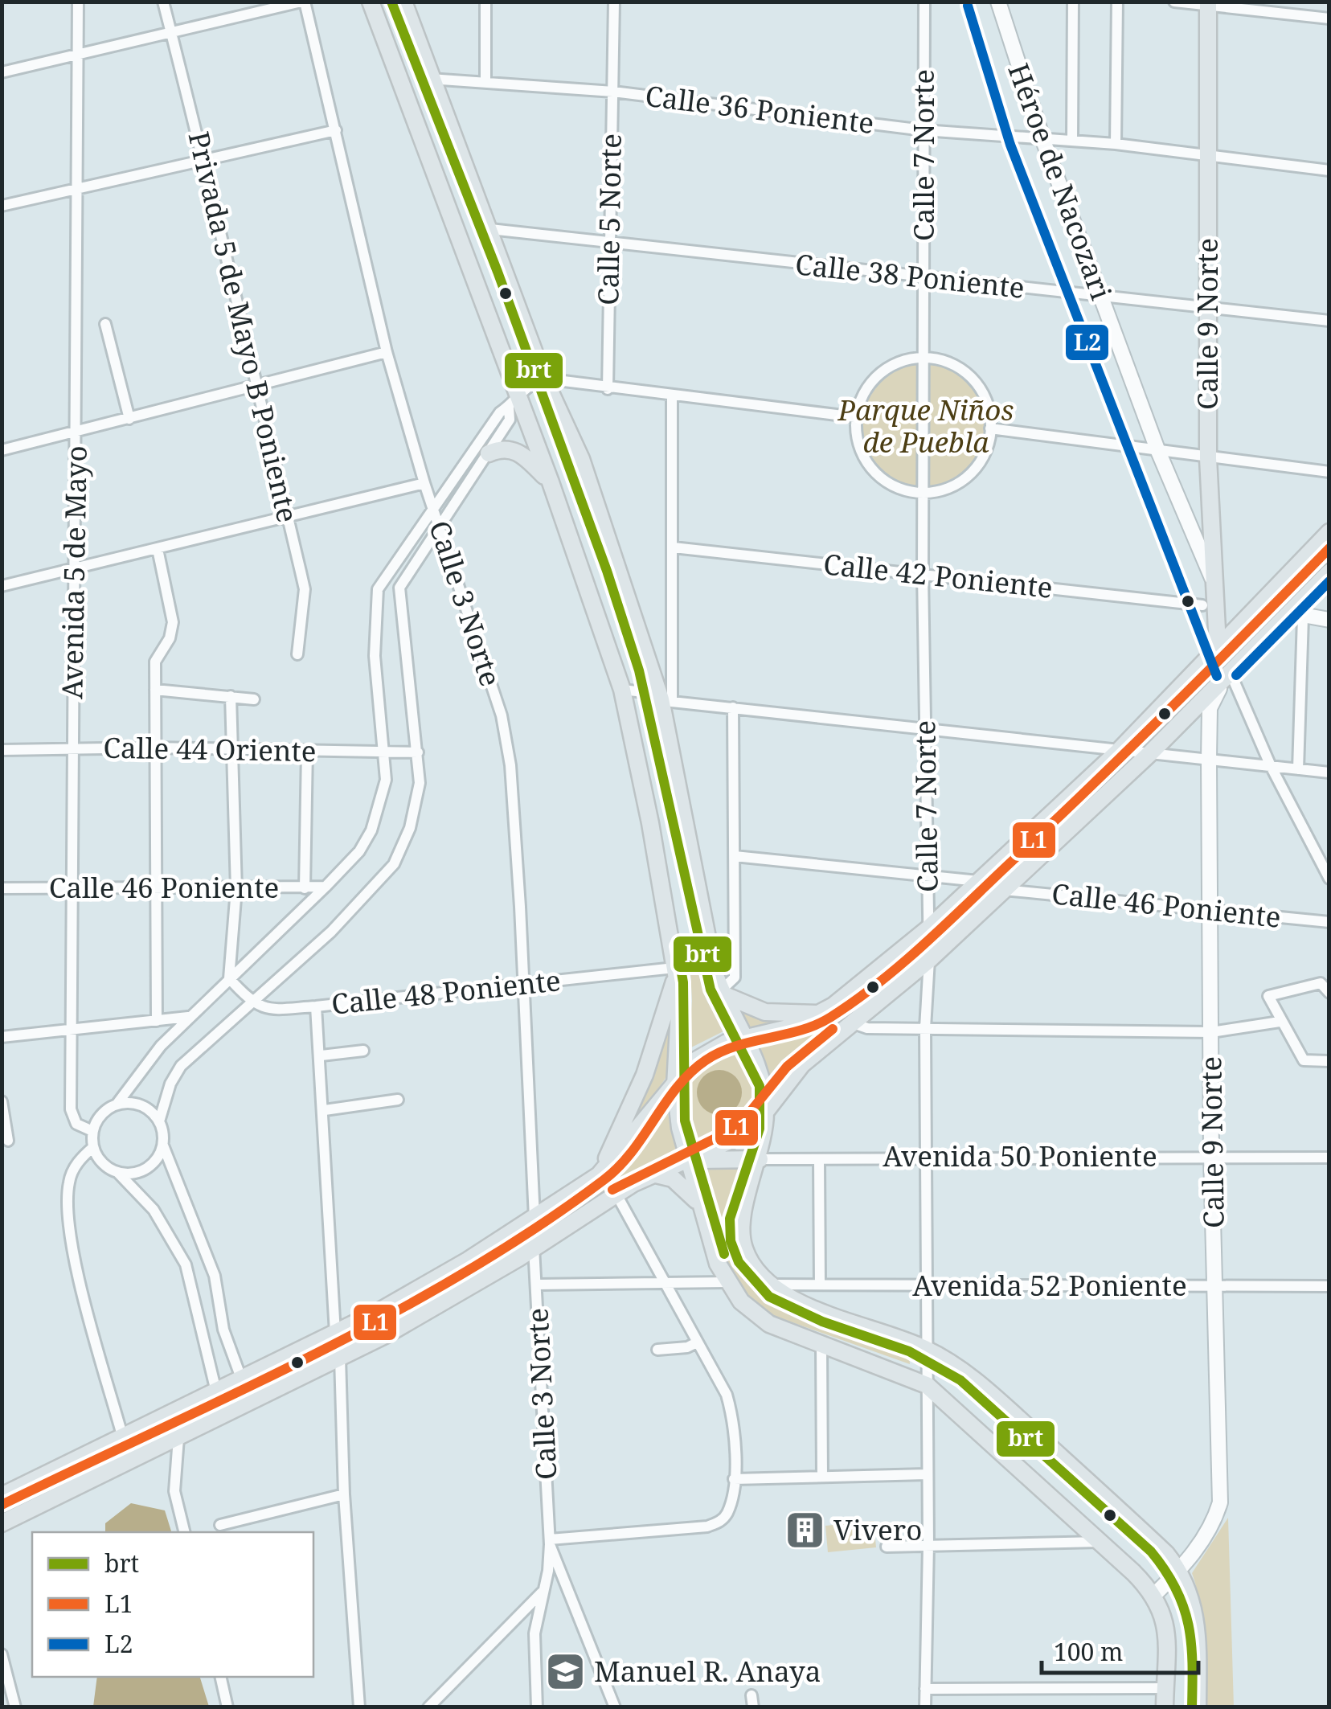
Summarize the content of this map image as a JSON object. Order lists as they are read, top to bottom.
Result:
{
  "streets": {
    "main road": ["Héroe de Nacozari", "Calle 9 Norte"],
    "street": [
      "Calle 36 Poniente",
      "Calle 7 Norte",
      "Calle 5 Norte",
      "Calle 38 Poniente",
      "Privada 5 de Mayo B Poniente",
      "Avenida 5 de Mayo",
      "Calle 42 Poniente",
      "Calle 3 Norte",
      "Calle 44 Oriente",
      "Calle 46 Poniente",
      "Calle 48 Poniente",
      "Avenida 50 Poniente",
      "Avenida 52 Poniente"
    ]
  },
  "crossings": [
    ["Calle 36 Poniente", "Calle 7 Norte"],
    ["Calle 36 Poniente", "Héroe de Nacozari"],
    ["Calle 36 Poniente", "Calle 5 Norte"],
    ["Calle 36 Poniente", "Calle 9 Norte"],
    ["Calle 7 Norte", "Calle 38 Poniente"],
    ["Calle 7 Norte", "Calle 42 Poniente"],
    ["Calle 7 Norte", "Avenida 50 Poniente"],
    ["Calle 7 Norte", "Avenida 52 Poniente"],
    ["Héroe de Nacozari", "Calle 38 Poniente"],
    ["Héroe de Nacozari", "Calle 9 Norte"],
    ["Calle 5 Norte", "Calle 38 Poniente"],
    ["Calle 38 Poniente", "Calle 9 Norte"],
    ["Calle 9 Norte", "Calle 46 Poniente"],
    ["Calle 9 Norte", "Avenida 50 Poniente"],
    ["Calle 9 Norte", "Avenida 52 Poniente"],
    ["Avenida 5 de Mayo", "Calle 44 Oriente"],
    ["Avenida 5 de Mayo", "Calle 46 Poniente"],
    ["Calle 3 Norte", "Calle 48 Poniente"]
  ],
  "parks": ["Parque Niños de Puebla"],
  "places": {
    "building": ["Vivero"],
    "school or university": ["Manuel R. Anaya"]
  },
  "lines": ["transit line brt", "transit line L2", "transit line L1"],
  "legend": ["brt", "L1", "L2"],
  "scale_bar": "100 m"
}
